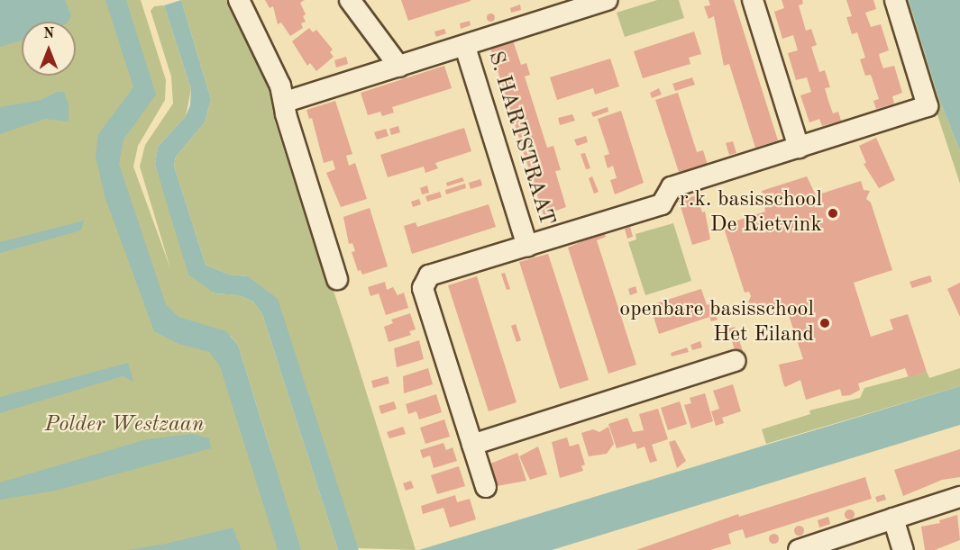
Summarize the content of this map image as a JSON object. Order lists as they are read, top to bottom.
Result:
{
  "streets": {
    "street": ["S. HARTSTRAAT"]
  },
  "parks": ["Polder Westzaan"],
  "places": ["r.k. basisschool De Rietvink", "openbare basisschool Het Eiland"],
  "north": "top"
}
